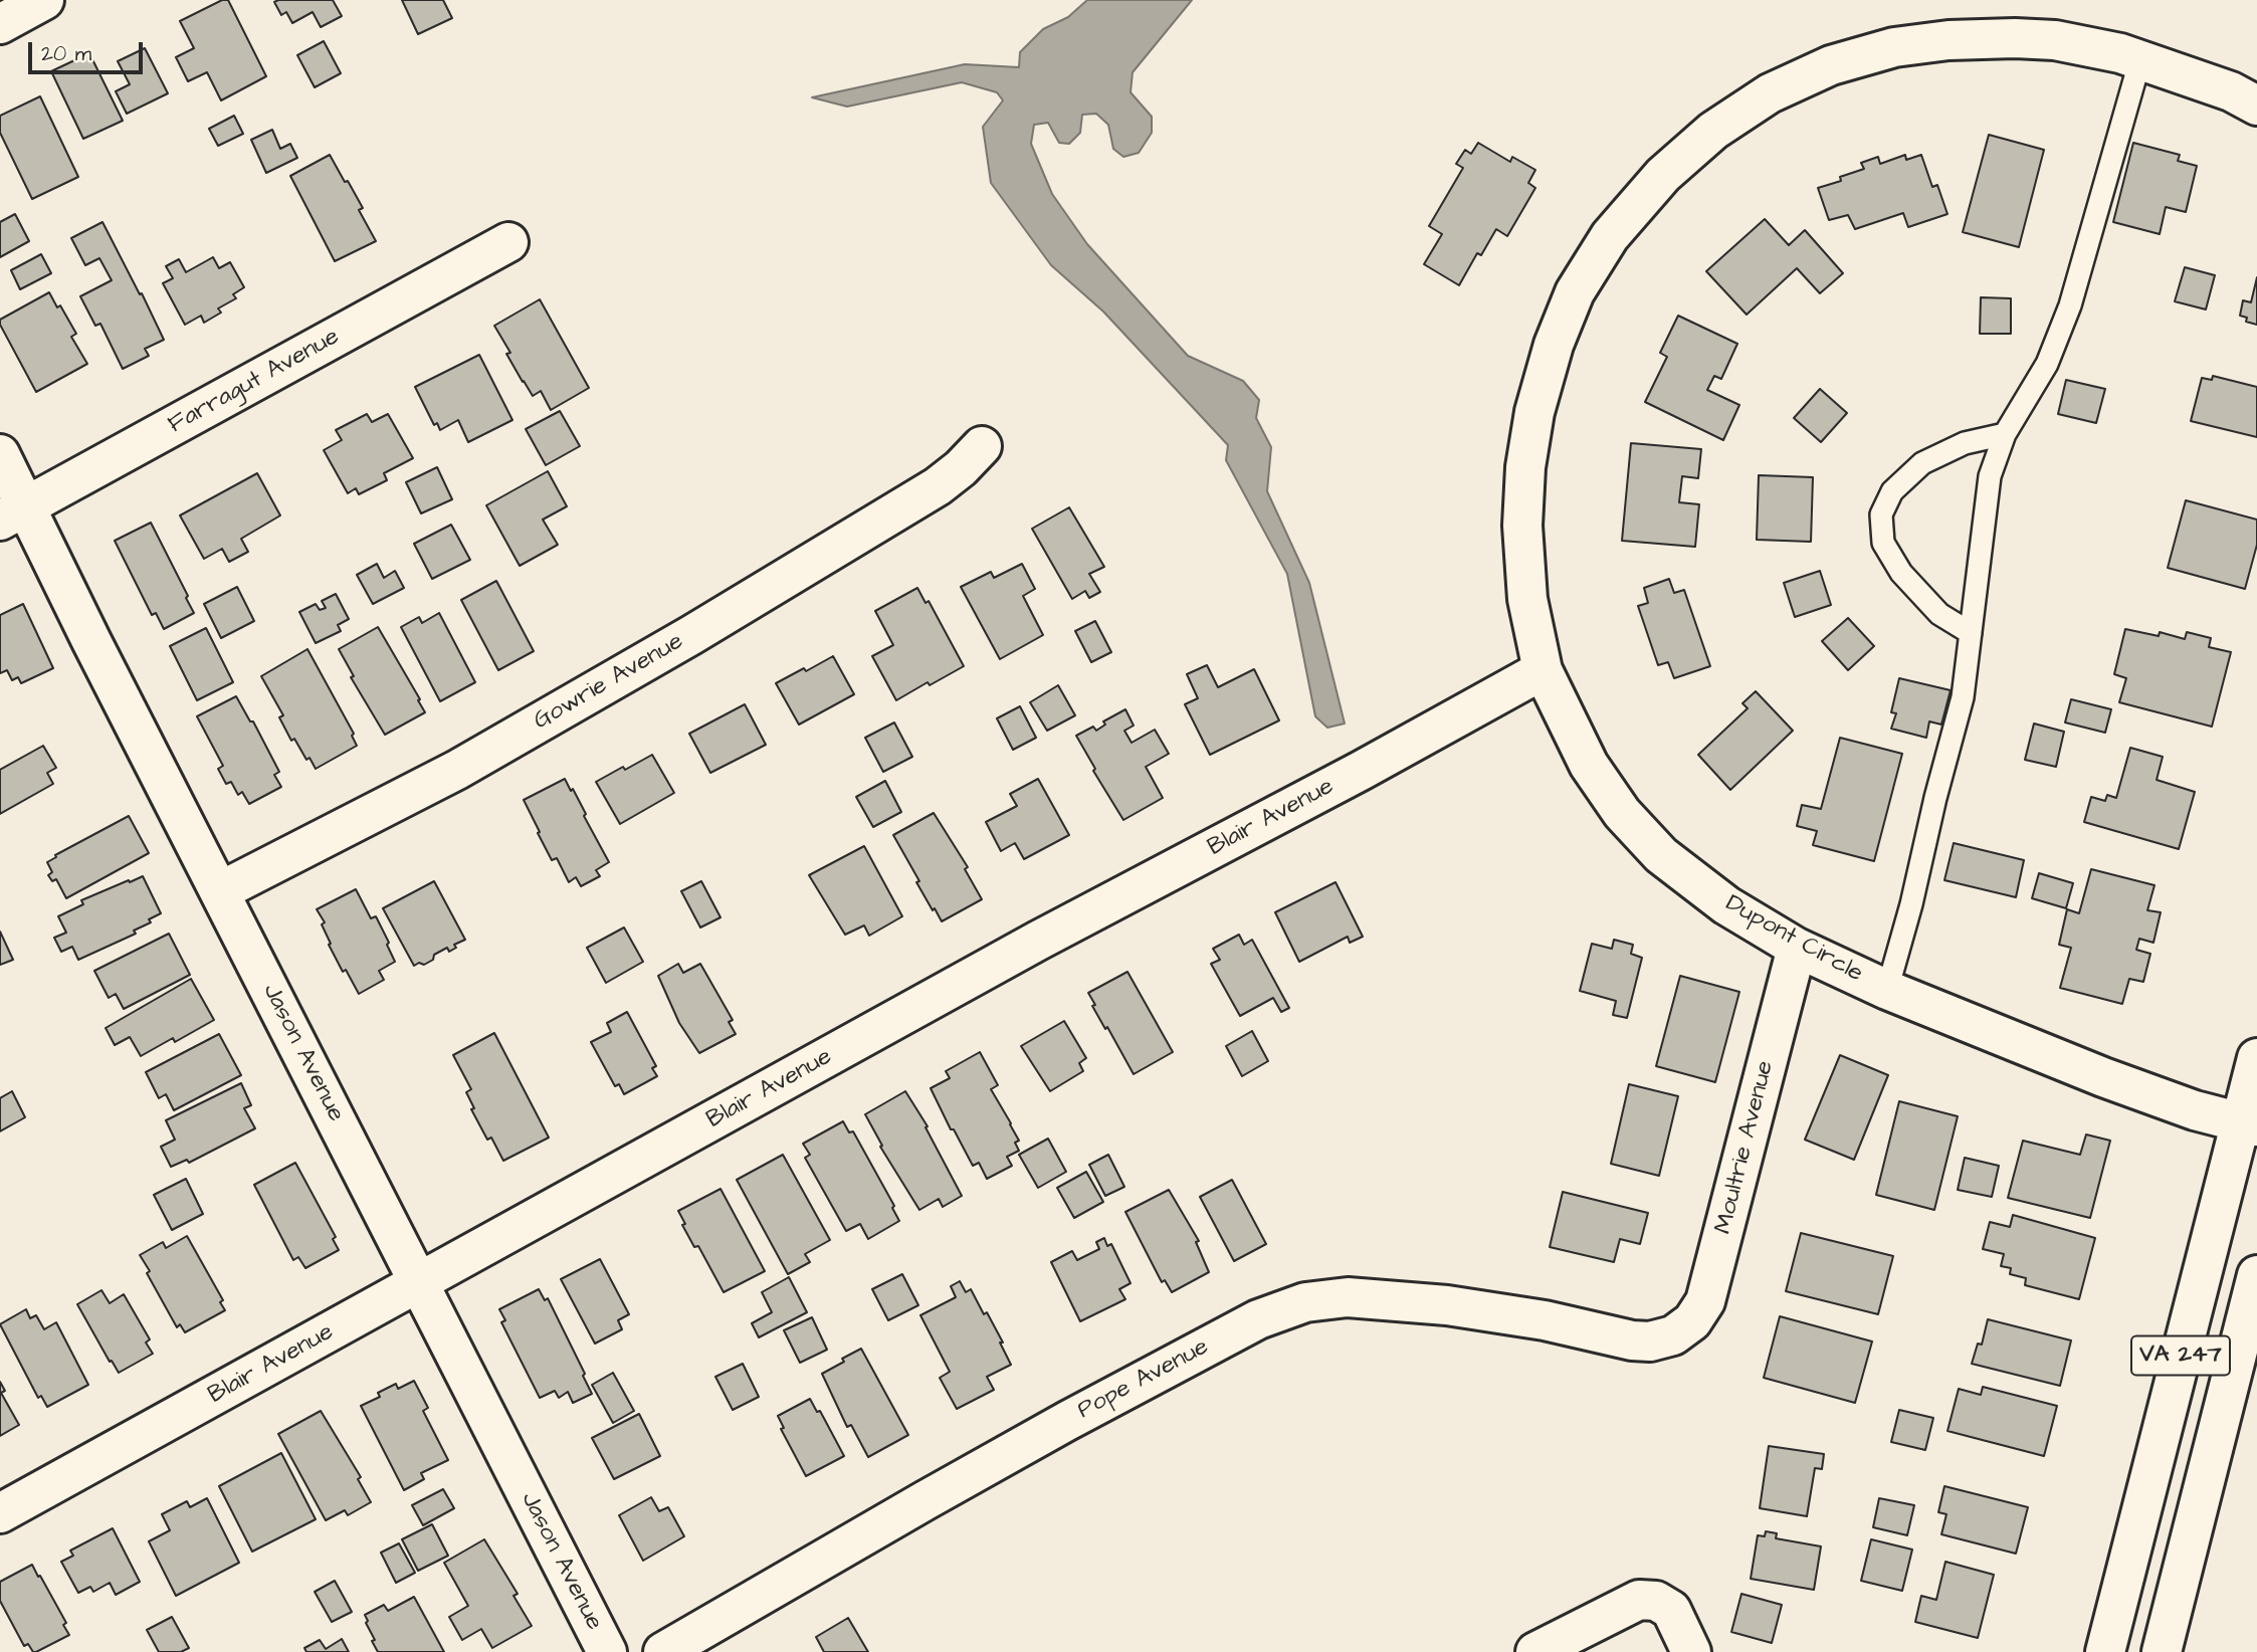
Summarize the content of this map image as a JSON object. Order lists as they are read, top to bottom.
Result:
{
  "streets": {
    "street": [
      "Farragut Avenue",
      "Gowrie Avenue",
      "Blair Avenue",
      "Dupont Circle",
      "Jason Avenue",
      "Moultrie Avenue",
      "VA 247",
      "Pope Avenue"
    ]
  },
  "crossings": [
    ["Farragut Avenue", "Jason Avenue"],
    ["Gowrie Avenue", "Jason Avenue"],
    ["Blair Avenue", "Dupont Circle"],
    ["Blair Avenue", "Jason Avenue"],
    ["Dupont Circle", "Moultrie Avenue"],
    ["Dupont Circle", "VA 247"],
    ["Moultrie Avenue", "Pope Avenue"]
  ],
  "scale_bar": "20 m"
}
